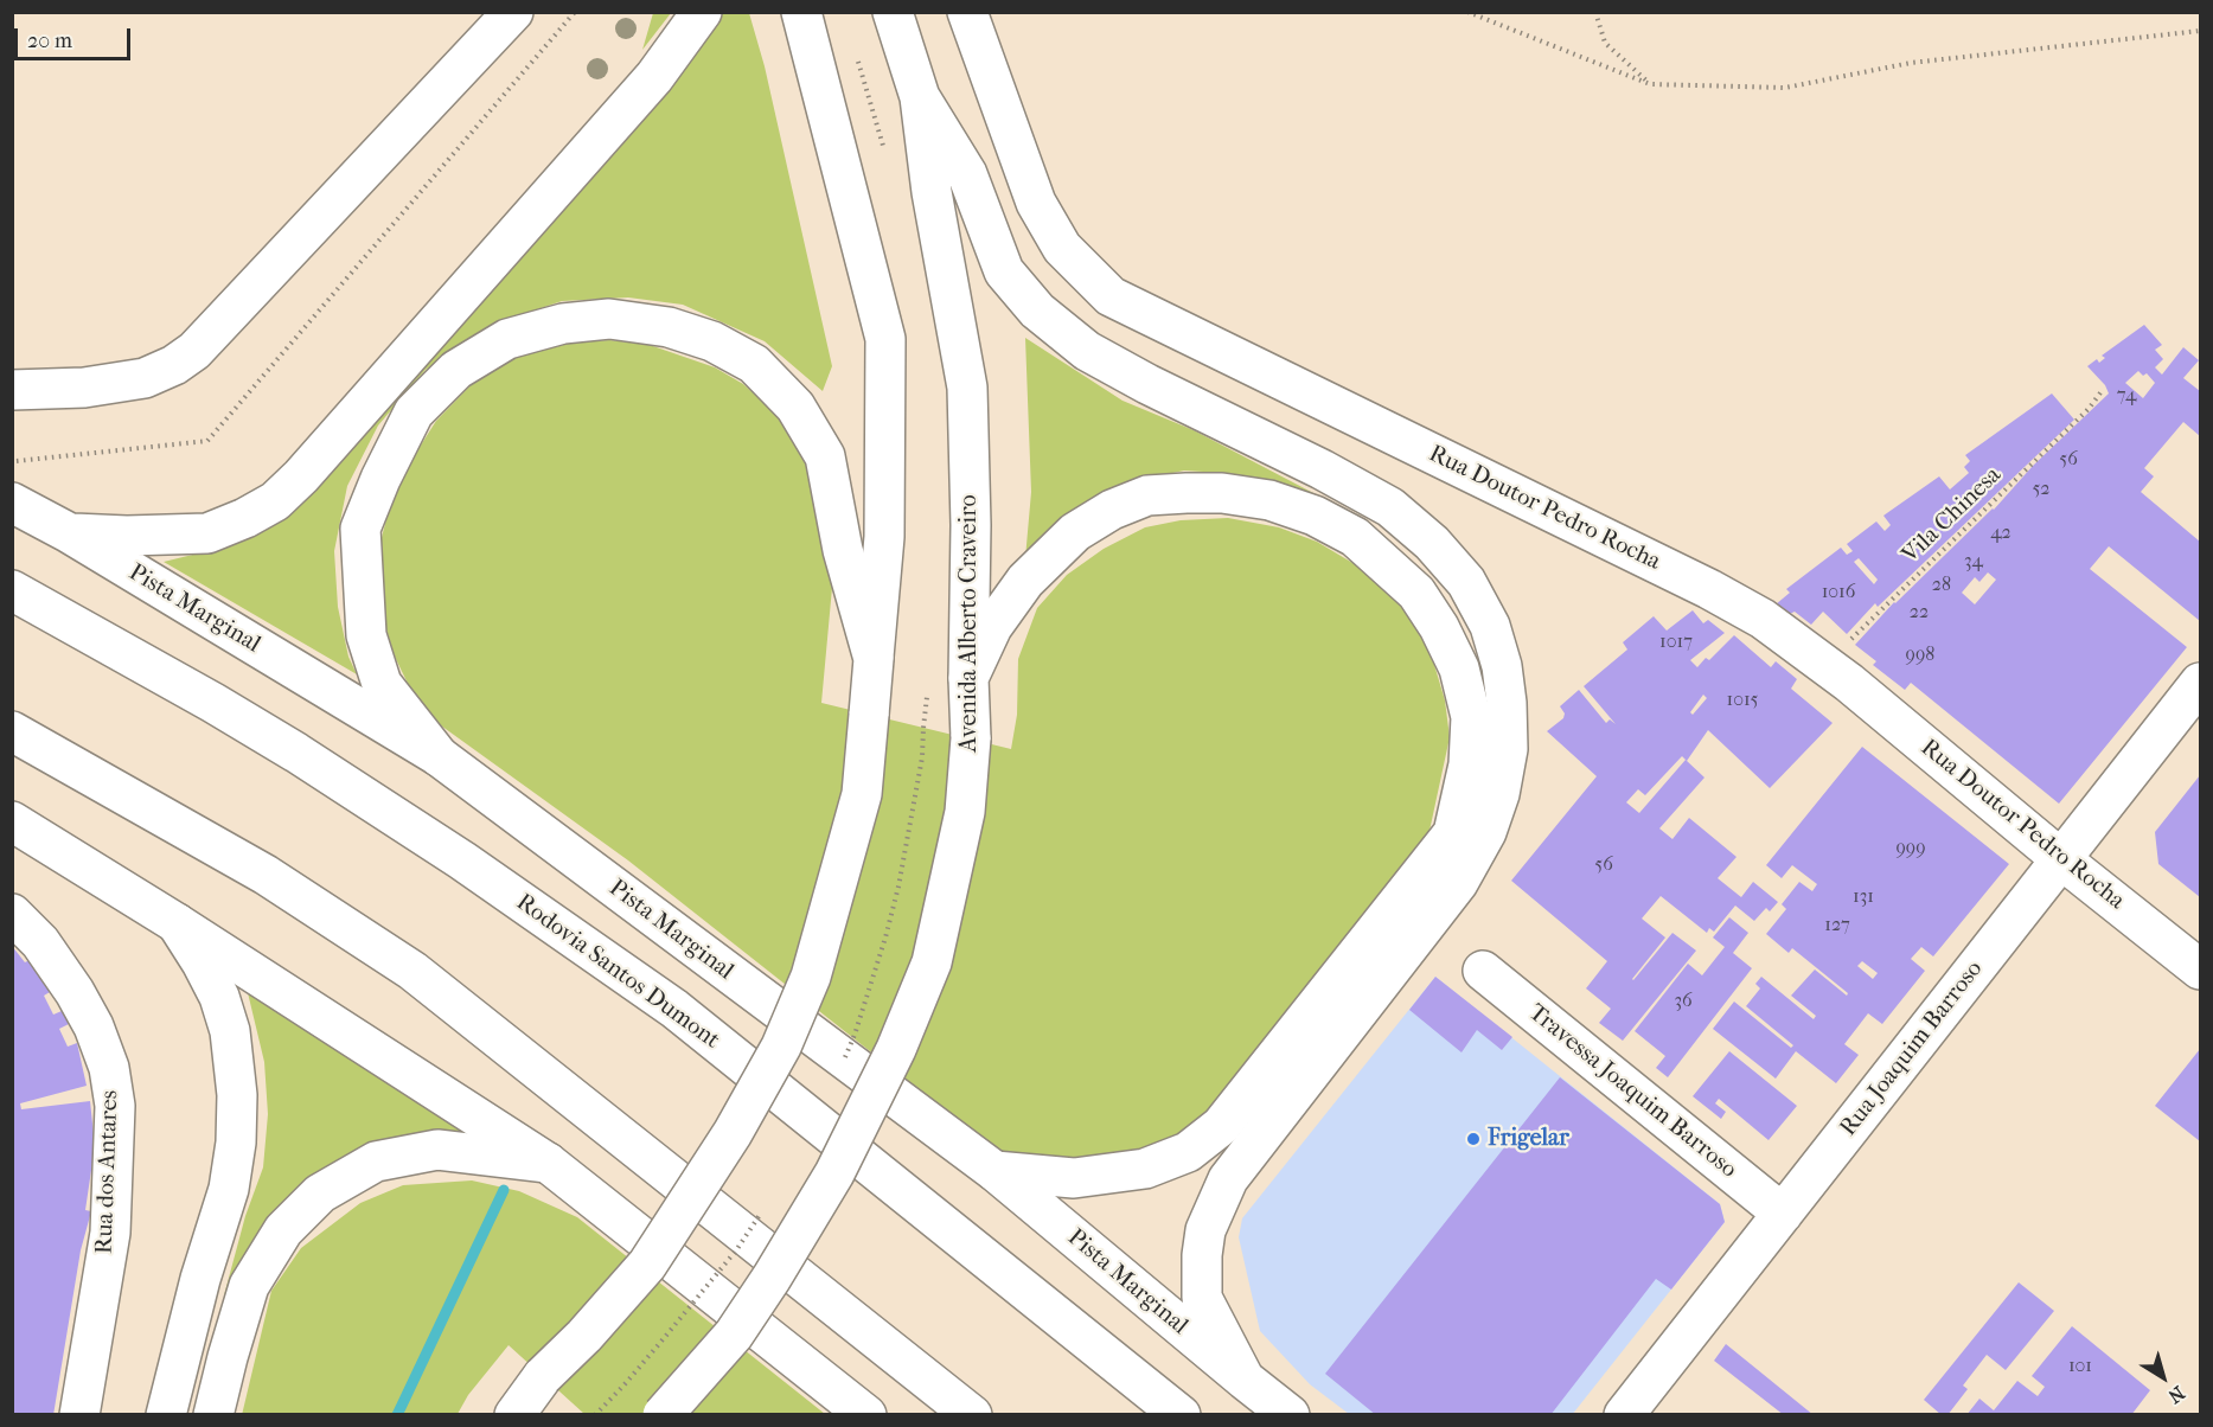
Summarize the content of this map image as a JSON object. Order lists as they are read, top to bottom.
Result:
{
  "streets": {
    "main road": [
      "Rua Doutor Pedro Rocha",
      "Pista Marginal",
      "Avenida Alberto Craveiro",
      "Rodovia Santos Dumont",
      "Rua Joaquim Barroso",
      "Travessa Joaquim Barroso",
      "Rua dos Antares"
    ],
    "path": ["Vila Chinesa"]
  },
  "crossings": [
    ["Rua Doutor Pedro Rocha", "Vila Chinesa"],
    ["Rua Doutor Pedro Rocha", "Rua Joaquim Barroso"],
    ["Rua Joaquim Barroso", "Travessa Joaquim Barroso"]
  ],
  "places": ["Frigelar"],
  "house_numbers": [
    "74",
    "56",
    "52",
    "42",
    "34",
    "28",
    "1016",
    "22",
    "1017",
    "998",
    "1015",
    "999",
    "56",
    "131",
    "127",
    "36",
    "101"
  ],
  "scale_bar": "20 m",
  "north": "bottom right"
}
